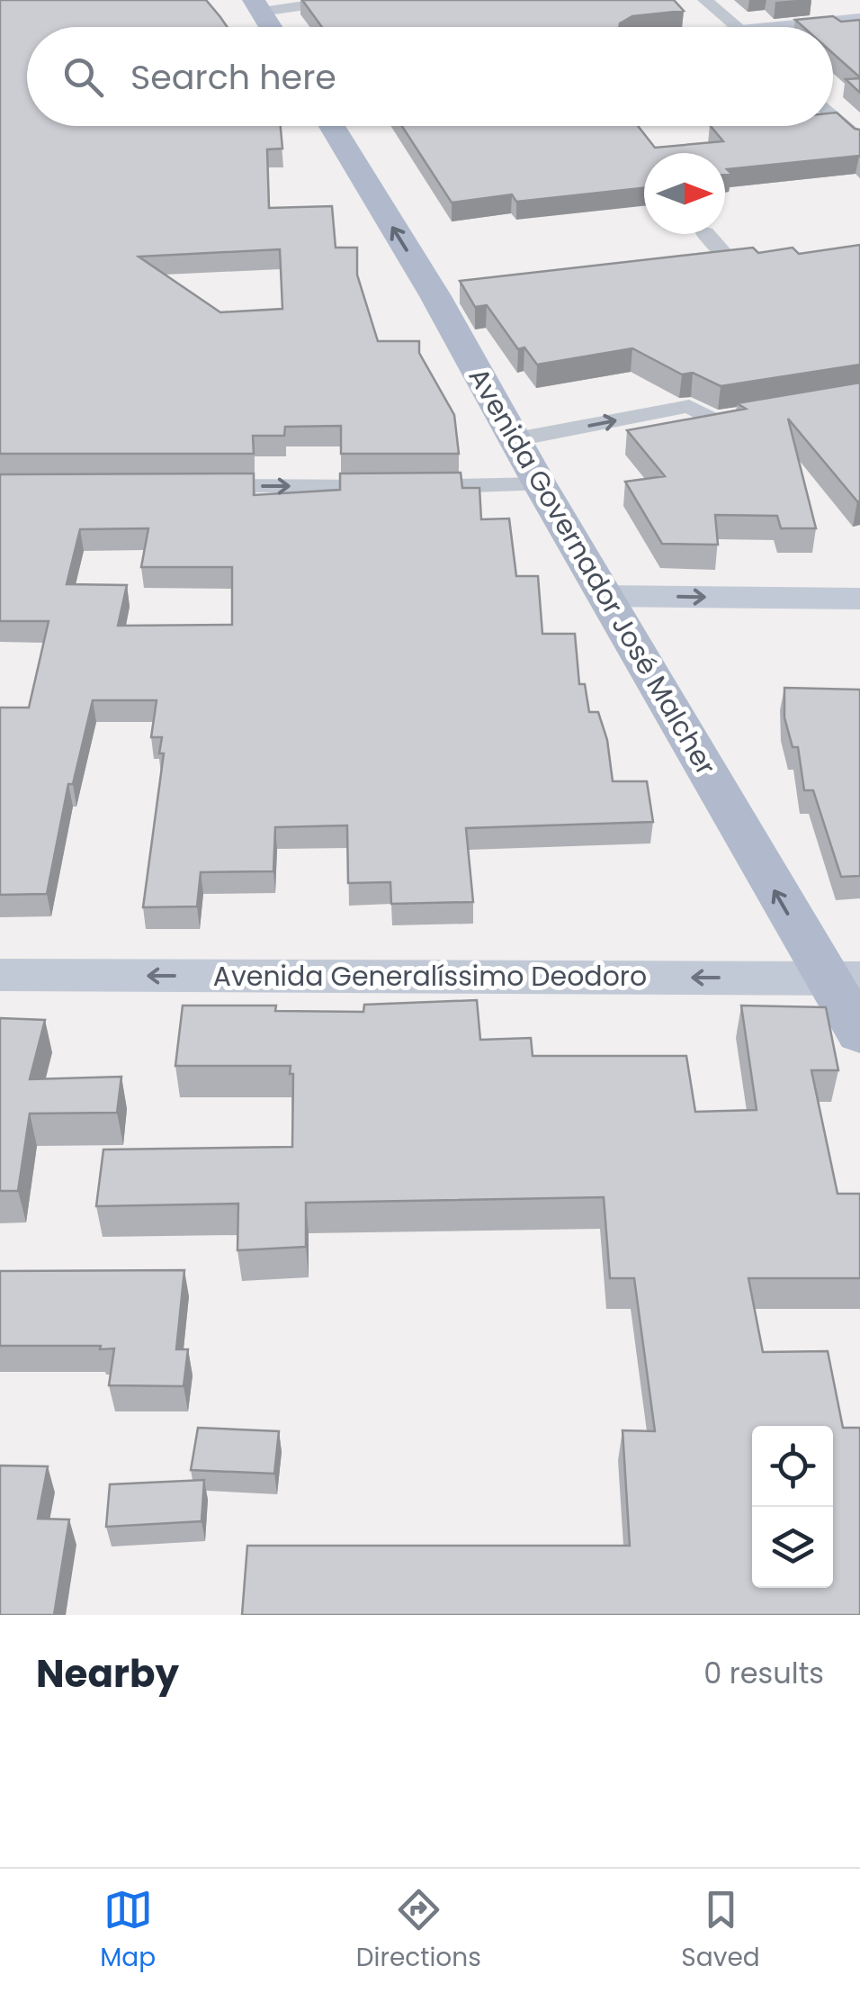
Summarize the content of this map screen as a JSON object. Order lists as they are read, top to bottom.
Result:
{
  "streets": {
    "main road": ["Avenida Governador José Malcher"],
    "street": ["Avenida Generalíssimo Deodoro"]
  },
  "crossings": [
    ["Avenida Governador José Malcher", "Avenida Generalíssimo Deodoro"]
  ],
  "one_way": ["Avenida Governador José Malcher", "Avenida Generalíssimo Deodoro"],
  "north": "right",
  "page": {
    "search": "Search here",
    "heading": ["Nearby", "0 results"],
    "nav": ["Map", "Directions", "Saved"]
  }
}
